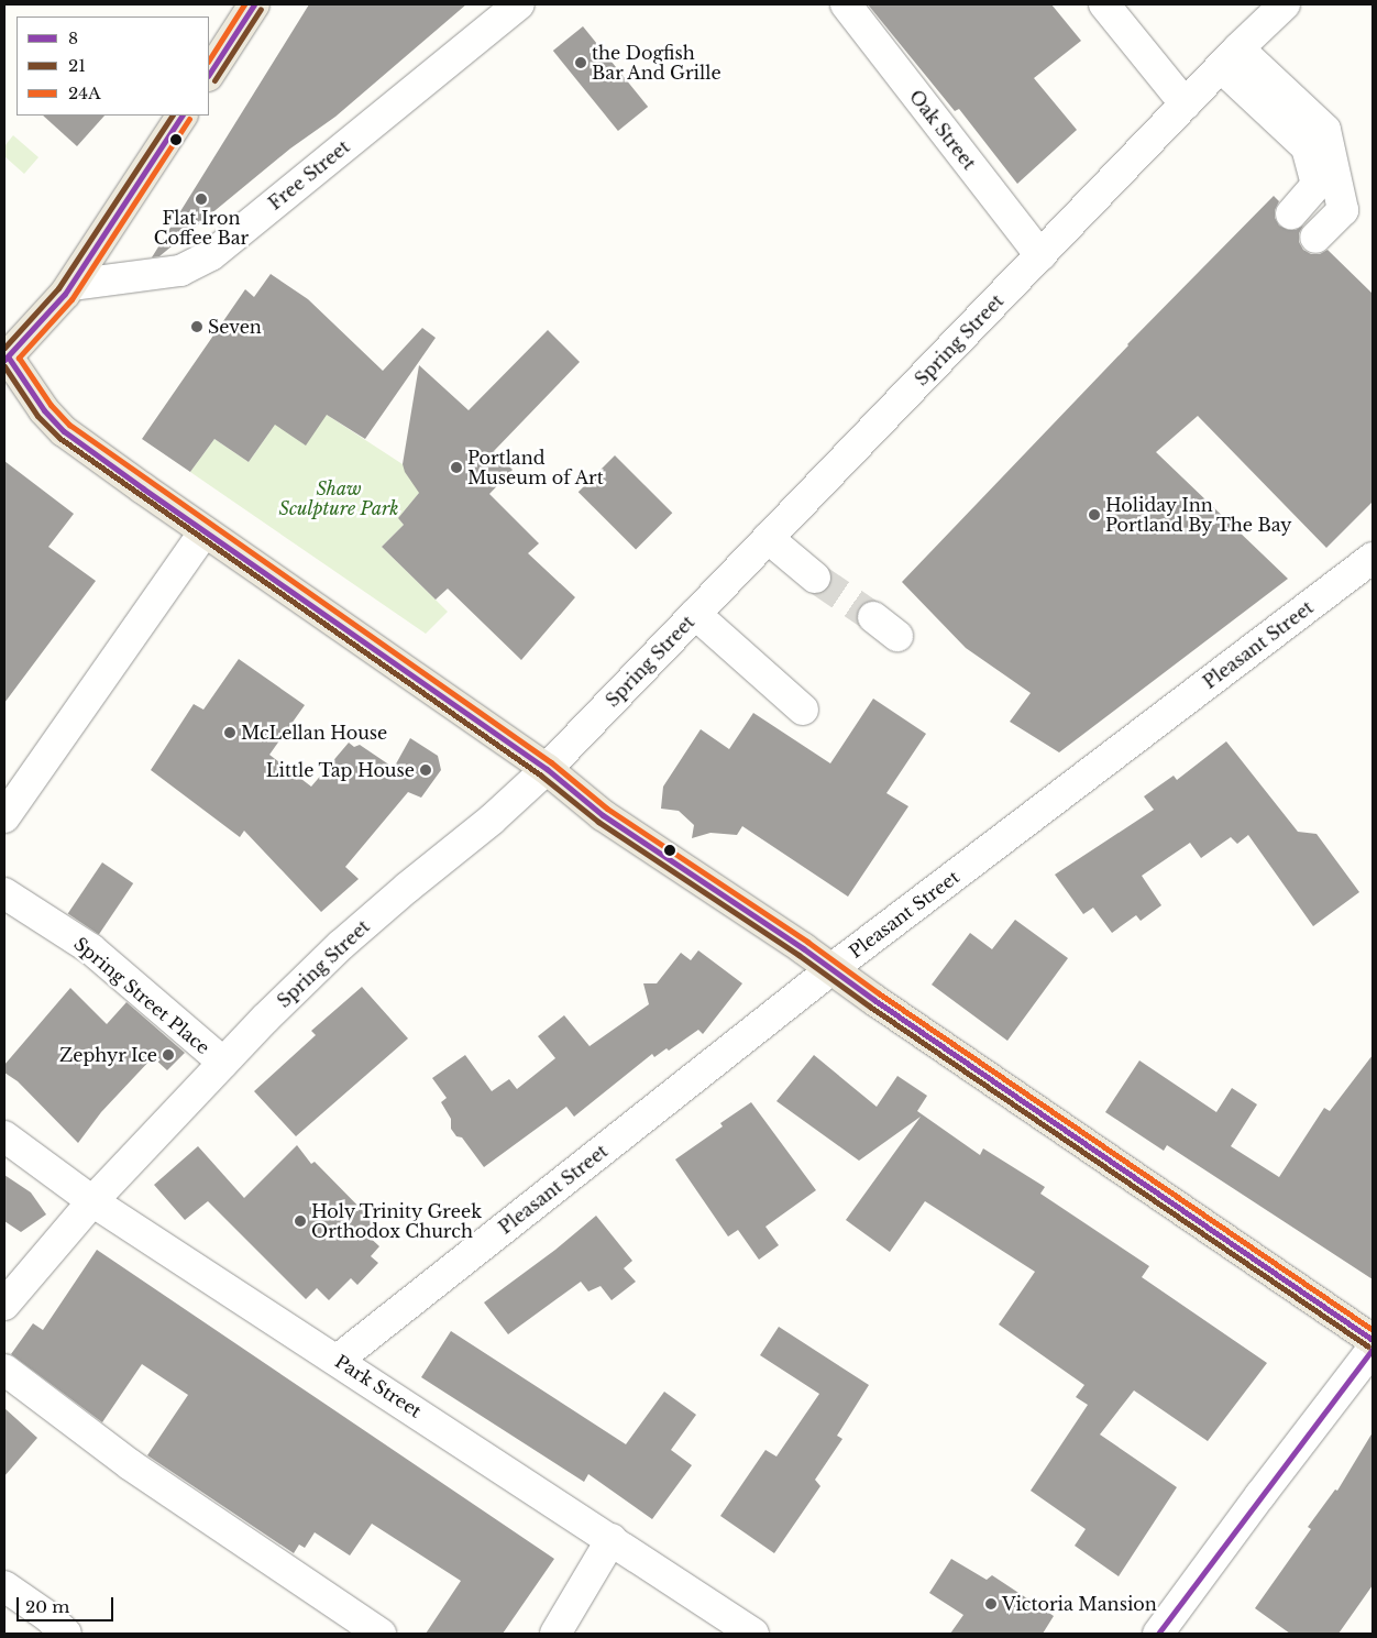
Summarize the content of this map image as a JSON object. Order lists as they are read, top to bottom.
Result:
{
  "streets": {
    "street": [
      "Oak Street",
      "Free Street",
      "Spring Street",
      "Pleasant Street",
      "Spring Street Place",
      "Park Street"
    ]
  },
  "crossings": [
    ["Oak Street", "Spring Street"],
    ["Spring Street", "Spring Street Place"],
    ["Spring Street", "Park Street"],
    ["Pleasant Street", "Park Street"]
  ],
  "parks": ["Shaw Sculpture Park"],
  "places": [
    "the Dogfish Bar And Grille",
    "Flat Iron Coffee Bar",
    "Seven",
    "Portland Museum of Art",
    "Holiday Inn Portland By The Bay",
    "McLellan House",
    "Little Tap House",
    "Zephyr Ice",
    "Holy Trinity Greek Orthodox Church",
    "Victoria Mansion"
  ],
  "lines": ["transit line 8", "transit line 24A", "transit line 21"],
  "legend": ["8", "21", "24A"],
  "scale_bar": "20 m"
}
